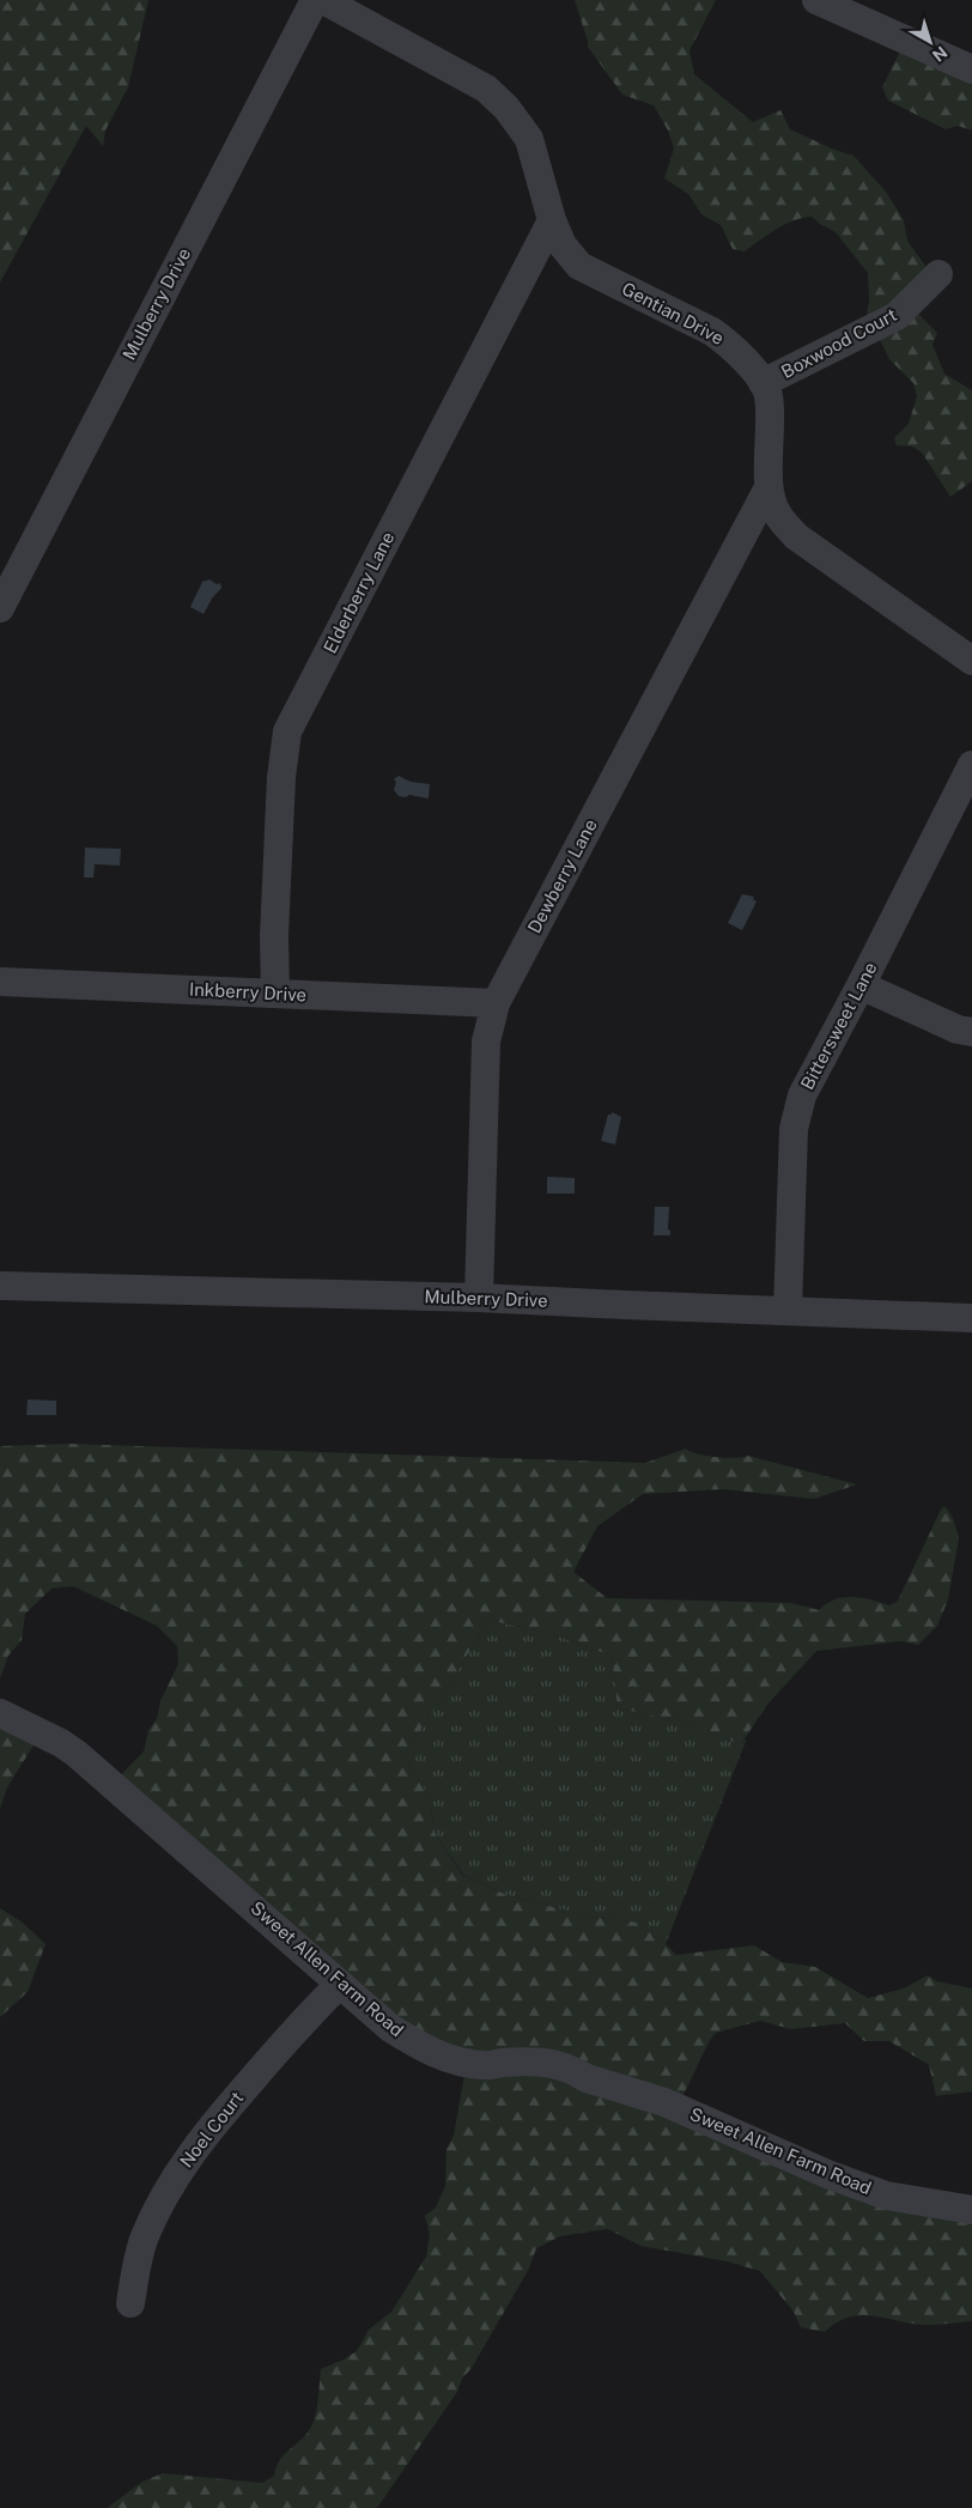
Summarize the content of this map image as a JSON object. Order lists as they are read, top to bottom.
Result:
{
  "streets": {
    "street": [
      "Mulberry Drive",
      "Gentian Drive",
      "Boxwood Court",
      "Elderberry Lane",
      "Dewberry Lane",
      "Inkberry Drive",
      "Bittersweet Lane",
      "Sweet Allen Farm Road",
      "Noel Court"
    ]
  },
  "crossings": [
    ["Mulberry Drive", "Dewberry Lane"],
    ["Mulberry Drive", "Bittersweet Lane"],
    ["Gentian Drive", "Boxwood Court"],
    ["Gentian Drive", "Elderberry Lane"],
    ["Gentian Drive", "Dewberry Lane"],
    ["Elderberry Lane", "Inkberry Drive"],
    ["Dewberry Lane", "Inkberry Drive"],
    ["Sweet Allen Farm Road", "Noel Court"]
  ],
  "north": "bottom right"
}
